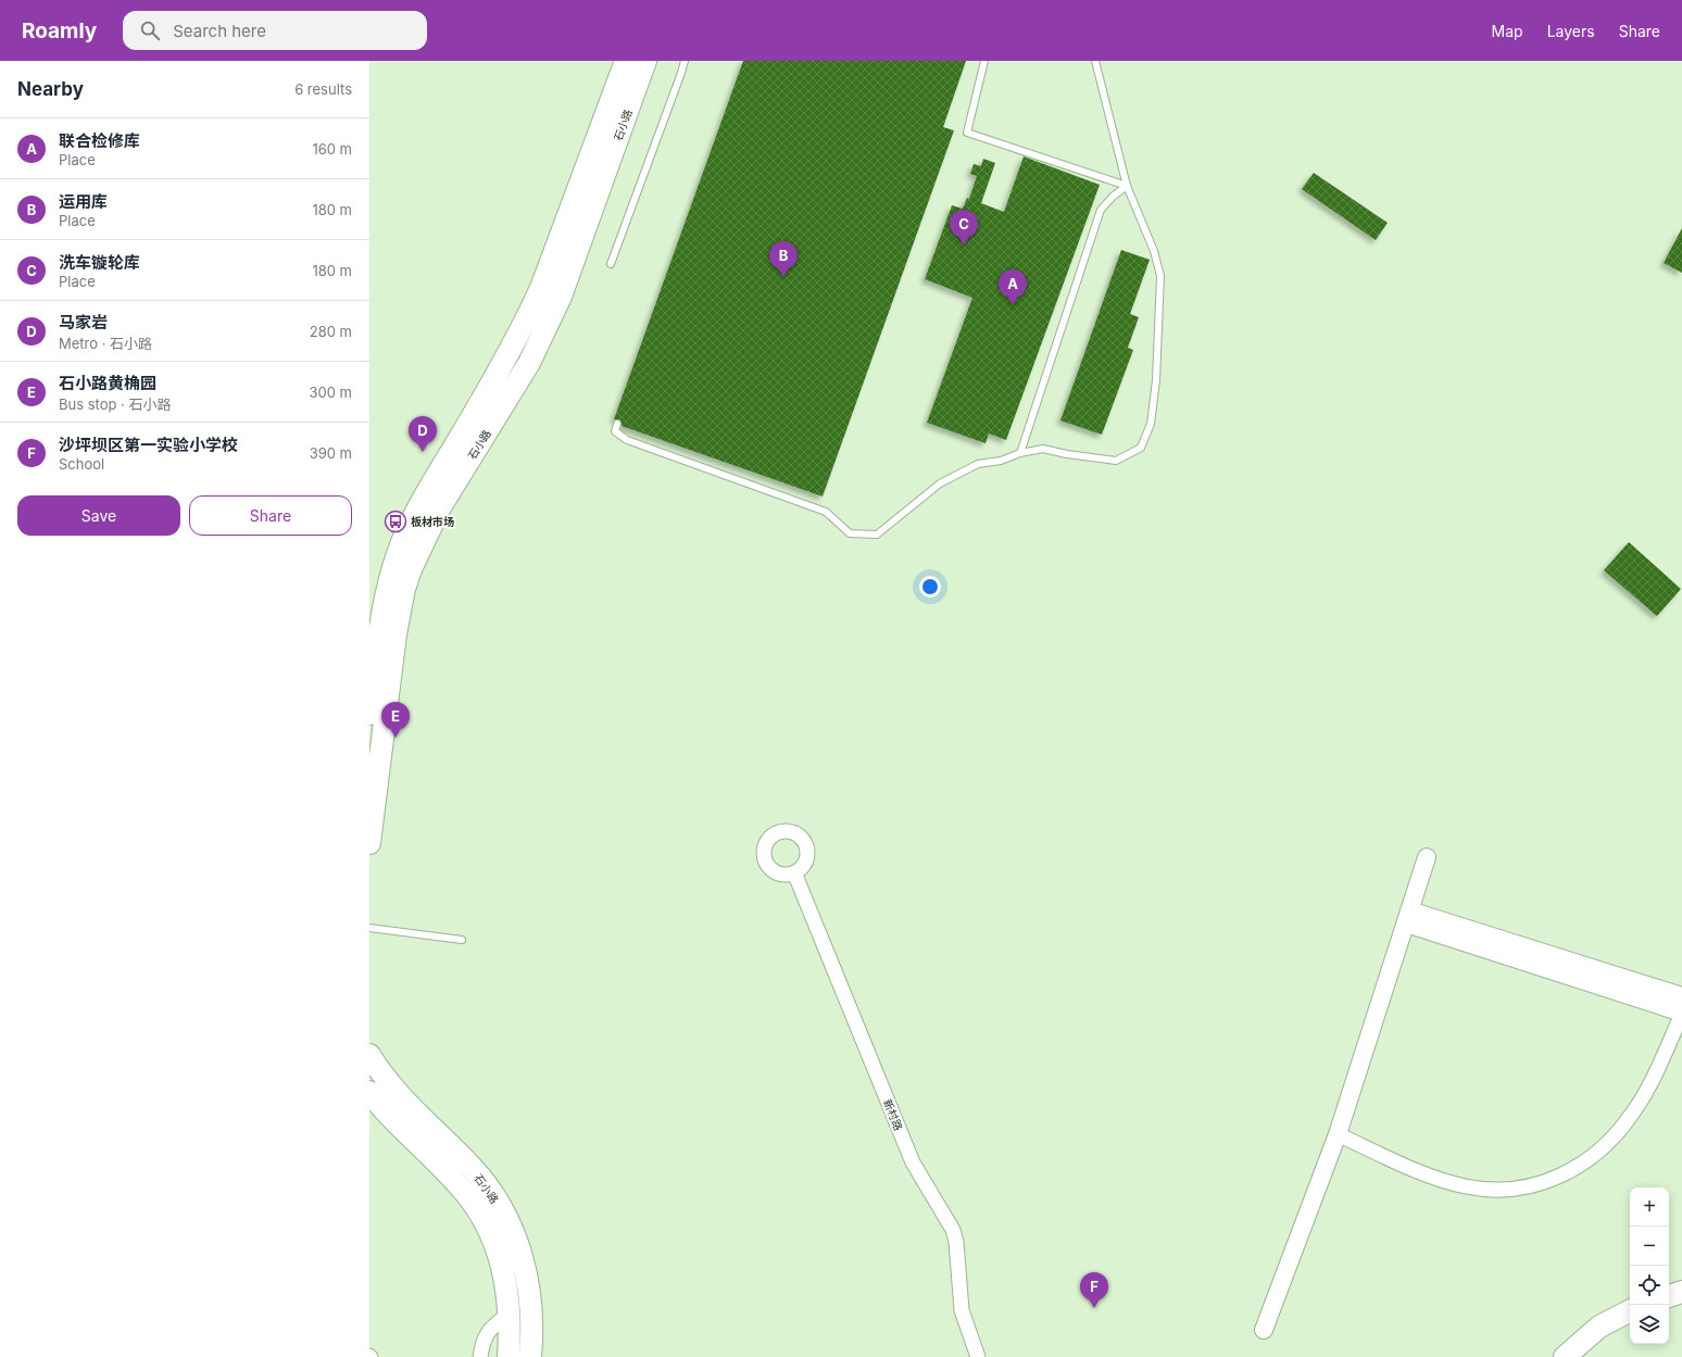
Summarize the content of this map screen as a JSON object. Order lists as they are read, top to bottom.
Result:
{
  "streets": {
    "main road": ["石小路"],
    "street": ["新村路"]
  },
  "places": {
    "bus stop": ["板材市场"]
  },
  "page": {
    "header": "Roamly",
    "search": "Search here",
    "nav": ["Map", "Layers", "Share"],
    "heading": ["Nearby", "6 results"],
    "list": [
      {
        "mark": "A",
        "name": "联合检修库",
        "note": "Place",
        "value": "160 m"
      },
      {
        "mark": "B",
        "name": "运用库",
        "note": "Place",
        "value": "180 m"
      },
      {
        "mark": "C",
        "name": "洗车镟轮库",
        "note": "Place",
        "value": "180 m"
      },
      {
        "mark": "D",
        "name": "马家岩",
        "note": "Metro · 石小路",
        "value": "280 m"
      },
      {
        "mark": "E",
        "name": "石小路黄桷园",
        "note": "Bus stop · 石小路",
        "value": "300 m"
      },
      {
        "mark": "F",
        "name": "沙坪坝区第一实验小学校",
        "note": "School",
        "value": "390 m"
      }
    ],
    "pins": [
      "C",
      "B",
      "A",
      "D",
      "E",
      "F"
    ],
    "buttons": ["Save", "Share"],
    "map_buttons": ["+", "−"]
  }
}
